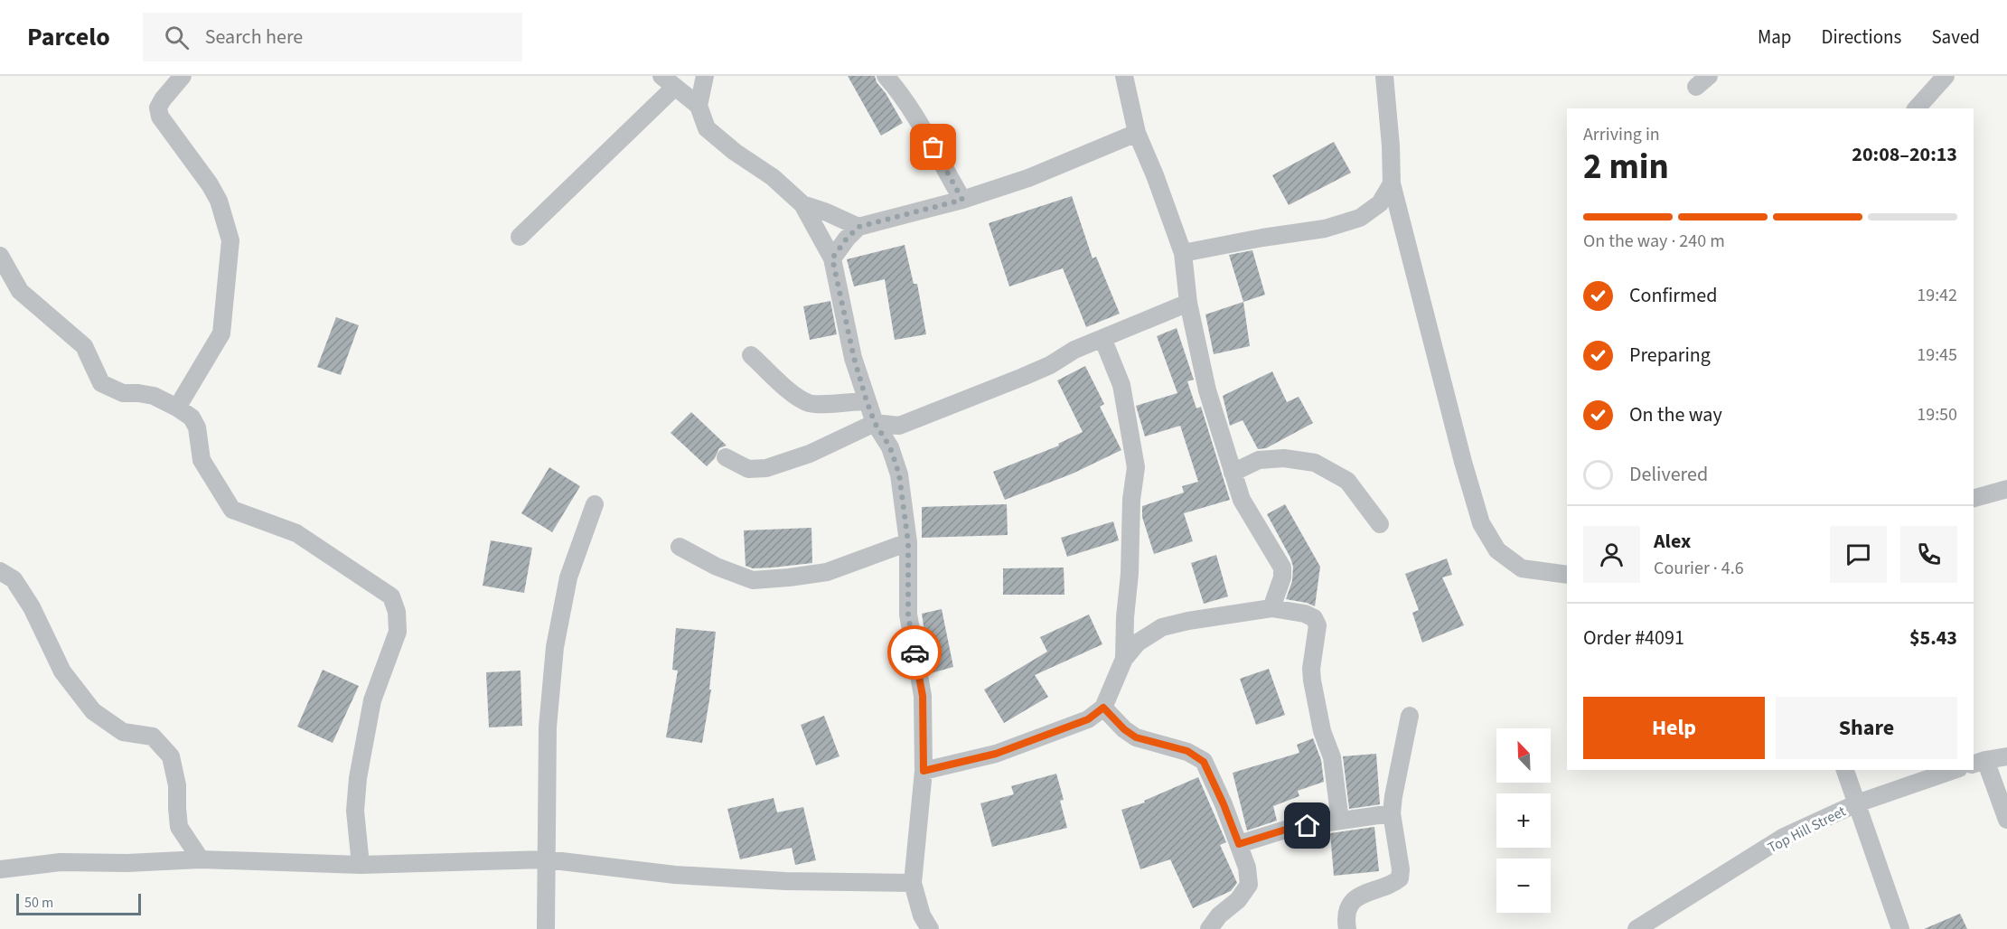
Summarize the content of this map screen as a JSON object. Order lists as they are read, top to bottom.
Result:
{
  "streets": {
    "street": ["Top Hill Street"]
  },
  "scale_bar": "50 m",
  "north": "top left",
  "page": {
    "header": "Parcelo",
    "search": "Search here",
    "nav": ["Map", "Directions", "Saved"],
    "heading": ["2 min", "Arriving in", "20:08–20:13"],
    "panel": [
      "Alex",
      "Courier · 4.6",
      "Order #4091",
      "$5.43"
    ],
    "bar": "On the way · 240 m",
    "list": [
      ["Confirmed", "19:42"],
      ["Preparing", "19:45"],
      ["On the way", "19:50"],
      "Delivered"
    ],
    "buttons": ["Help", "Share"],
    "map_buttons": ["+", "−"],
    "scale": "50 m"
  }
}
